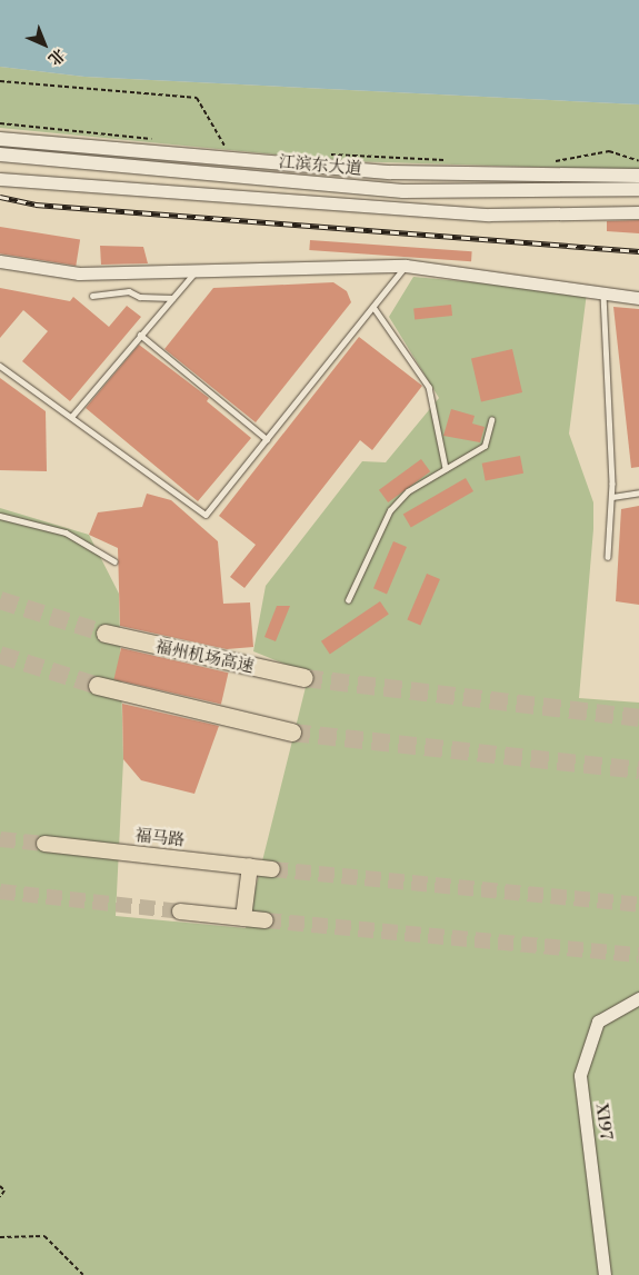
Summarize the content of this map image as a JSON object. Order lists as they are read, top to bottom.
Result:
{
  "streets": {
    "highway": ["福州机场高速"],
    "main road": ["江滨东大道", "福马路"],
    "street": ["X197"]
  },
  "north": "bottom right"
}
